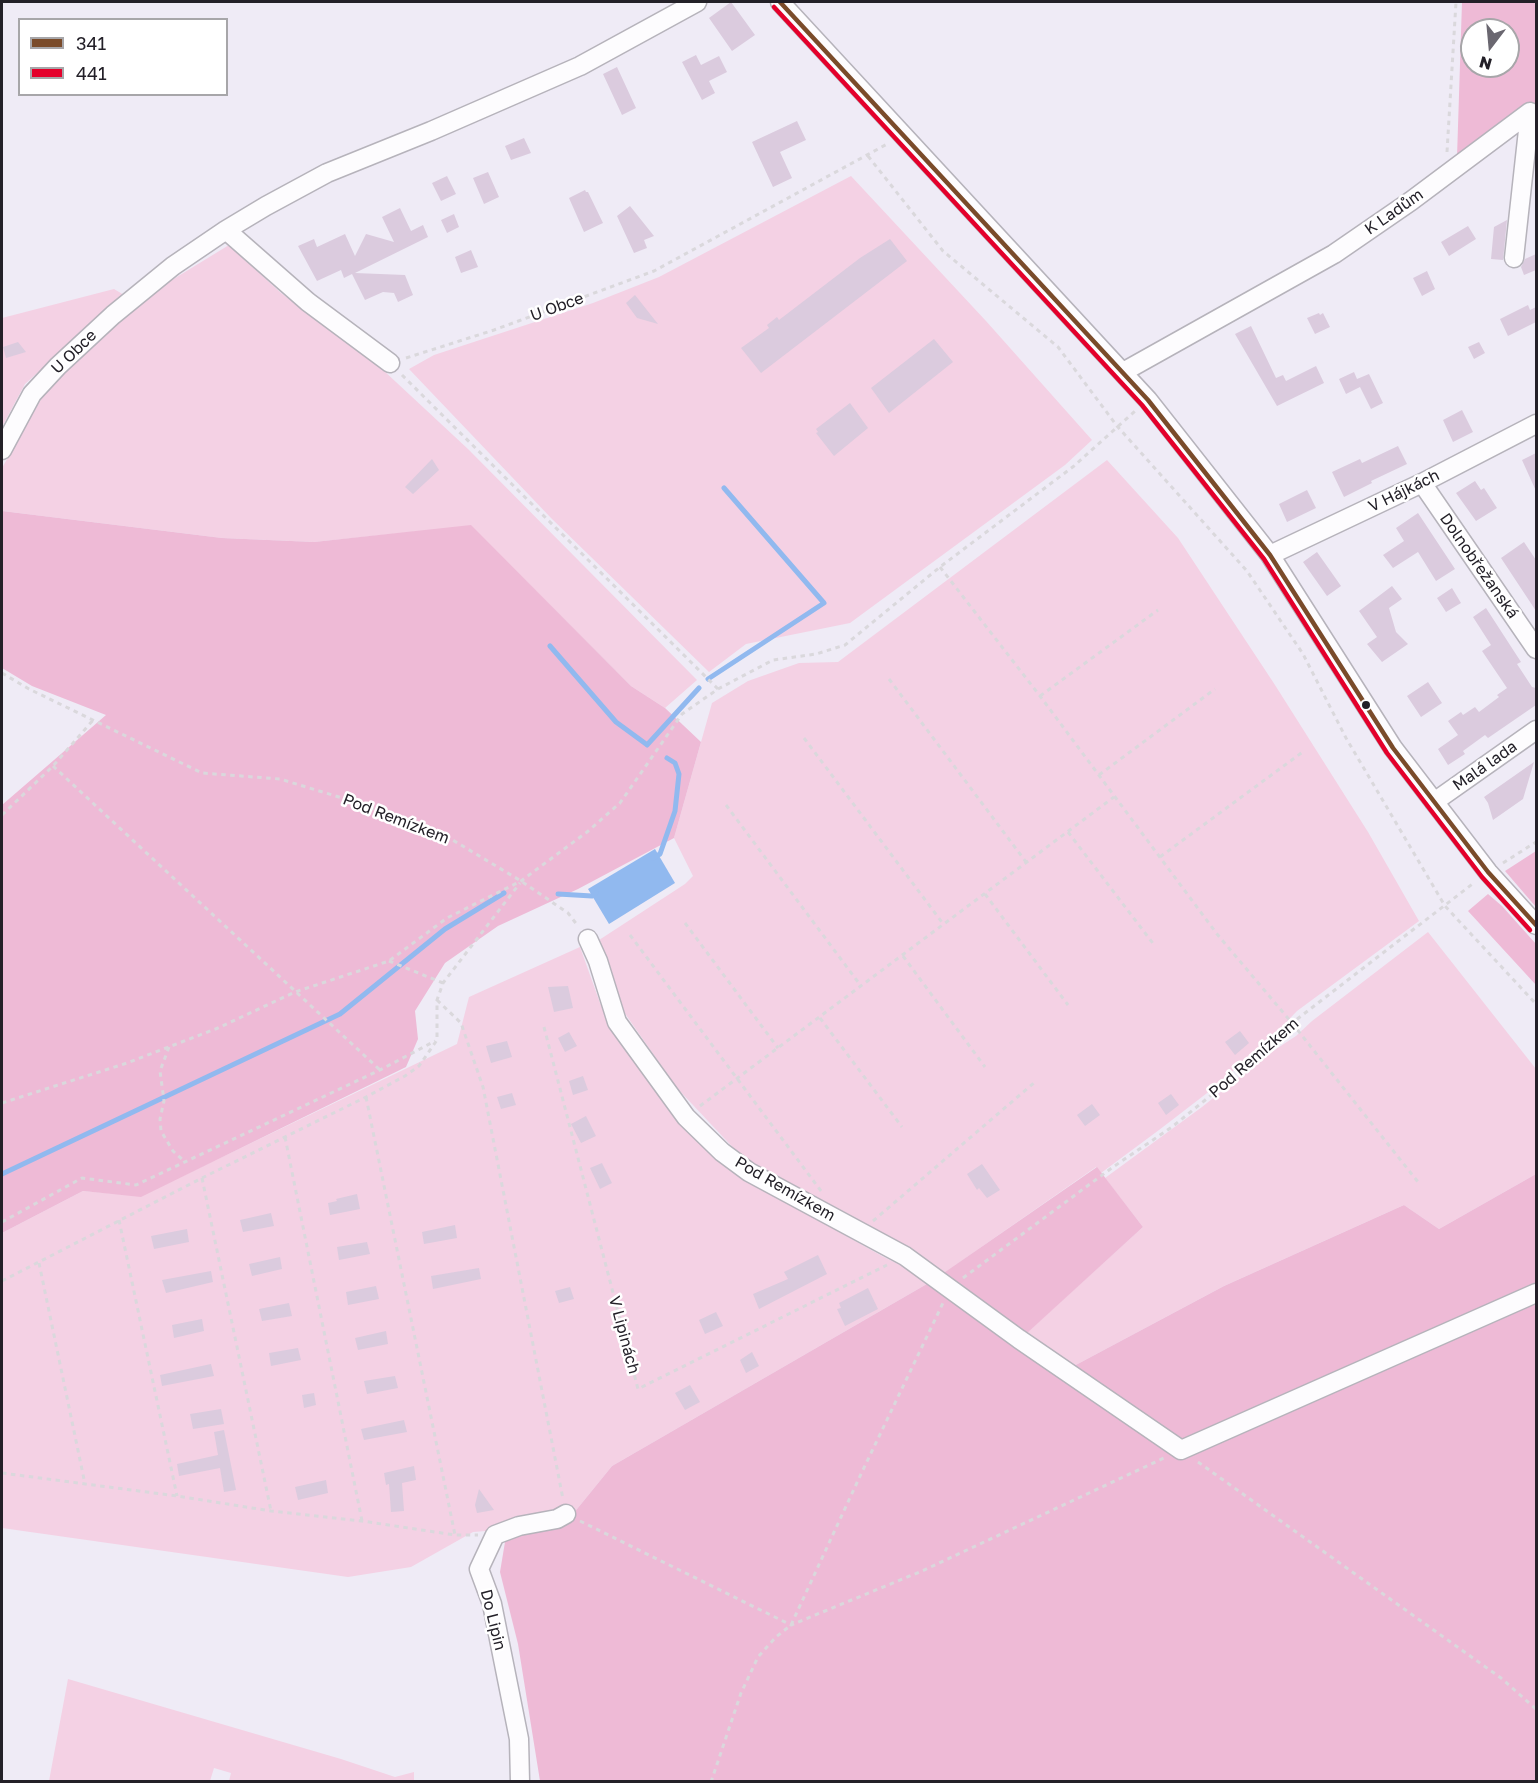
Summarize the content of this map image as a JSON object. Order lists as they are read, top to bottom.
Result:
{
  "streets": {
    "street": [
      "K Ladům",
      "U Obce",
      "V Hájkách",
      "Dolnobřežanská",
      "Malá lada",
      "Pod Remízkem",
      "Do Lipin"
    ],
    "path": ["V Lipinách"]
  },
  "crossings": [
    ["V Hájkách", "Dolnobřežanská"],
    ["Pod Remízkem", "V Lipinách"]
  ],
  "lines": ["transit line 341", "transit line 441"],
  "legend": ["341", "441"],
  "north": "bottom"
}
